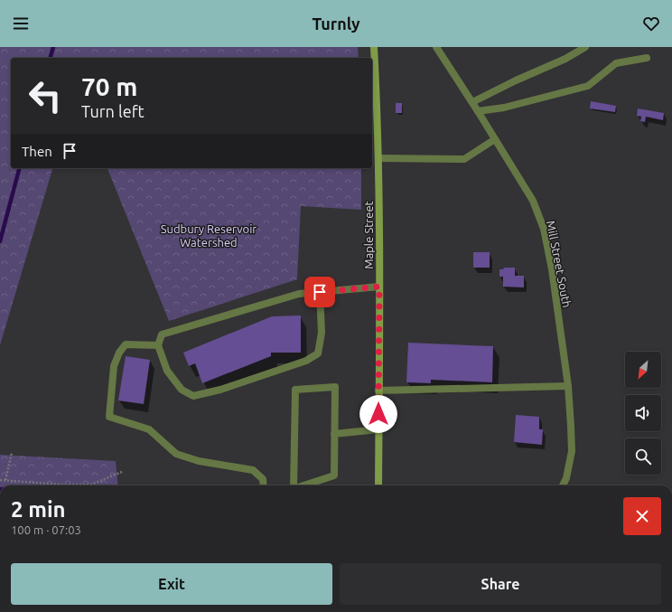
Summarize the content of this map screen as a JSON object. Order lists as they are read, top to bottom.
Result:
{
  "streets": {
    "main road": ["Maple Street"],
    "street": ["Mill Street South"]
  },
  "parks": ["Sudbury Reservoir Watershed"],
  "north": "bottom left",
  "page": {
    "header": "Turnly",
    "turn": ["70 m", "Turn left"],
    "then": "Then",
    "heading": ["2 min", "100 m · 07:03"],
    "buttons": ["Exit", "Share"]
  }
}
